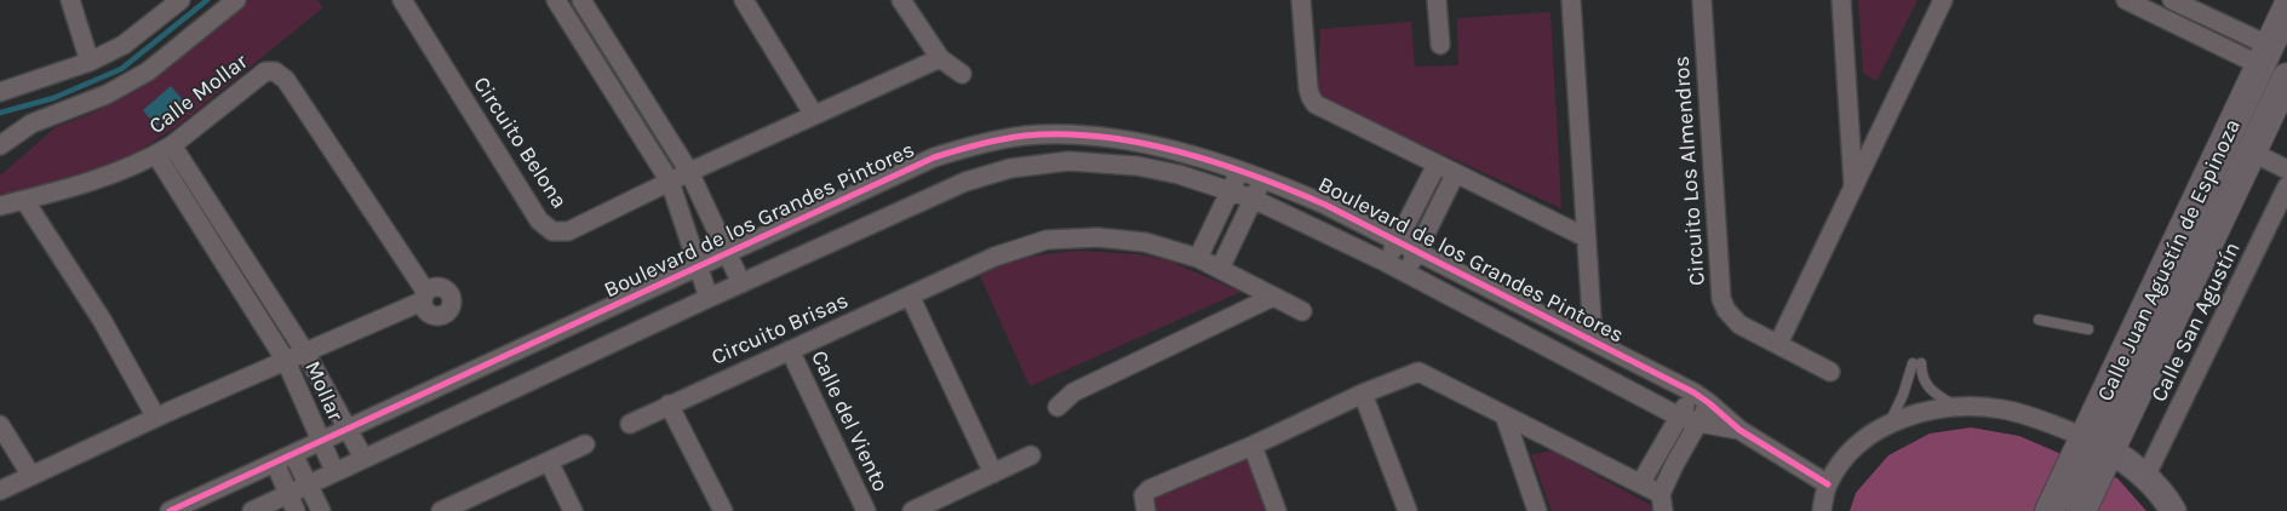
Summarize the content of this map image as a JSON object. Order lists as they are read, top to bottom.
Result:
{
  "streets": {
    "main road": ["Calle Juan Agustín de Espinoza"],
    "street": [
      "Calle Mollar",
      "Circuito Belona",
      "Circuito Los Almendros",
      "Boulevard de los Grandes Pintores",
      "Calle San Agustín",
      "Circuito Brisas",
      "Mollar",
      "Calle del Viento"
    ]
  },
  "crossings": [
    ["Calle Mollar", "Mollar"],
    ["Boulevard de los Grandes Pintores", "Mollar"],
    ["Circuito Brisas", "Calle del Viento"]
  ]
}
